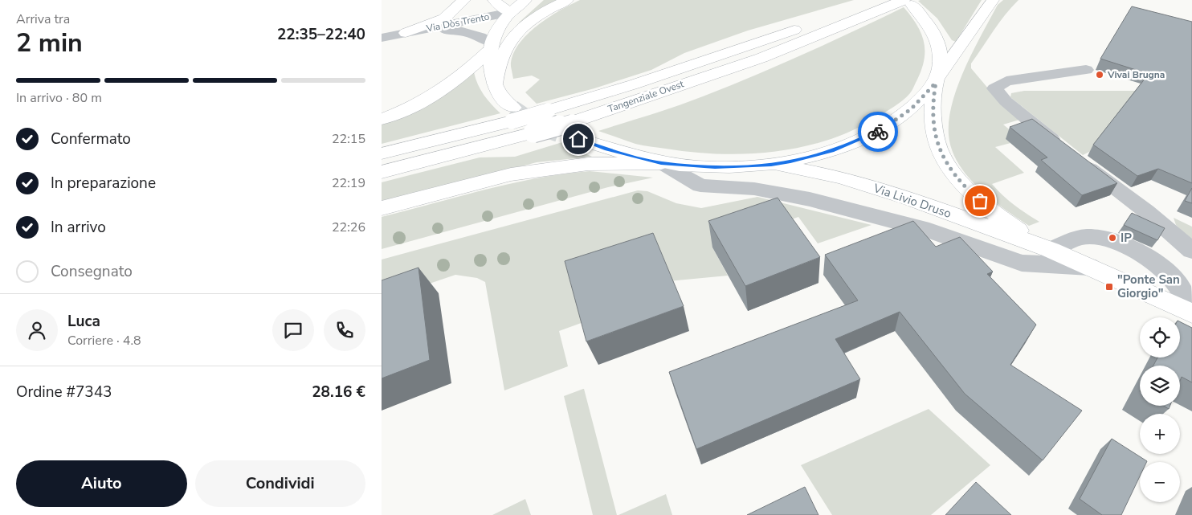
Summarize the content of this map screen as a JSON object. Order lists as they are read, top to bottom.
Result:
{
  "streets": {
    "main road": ["Tangenziale Ovest", "Via Livio Druso"],
    "street": ["Via Dòs Trento"]
  },
  "crossings": [
    ["Tangenziale Ovest", "Via Livio Druso"]
  ],
  "places": {
    "other": ["Vivai Brugna", "IP"],
    "transit": ["\"Ponte San Giorgio\""]
  },
  "page": {
    "heading": ["2 min", "Arriva tra", "22:35–22:40"],
    "panel": [
      "Luca",
      "Corriere · 4.8",
      "Ordine #7343",
      "28.16 €"
    ],
    "bar": "In arrivo · 80 m",
    "list": [
      ["Confermato", "22:15"],
      ["In preparazione", "22:19"],
      ["In arrivo", "22:26"],
      "Consegnato"
    ],
    "map_buttons": ["+", "−"],
    "buttons": ["Aiuto", "Condividi"]
  }
}
